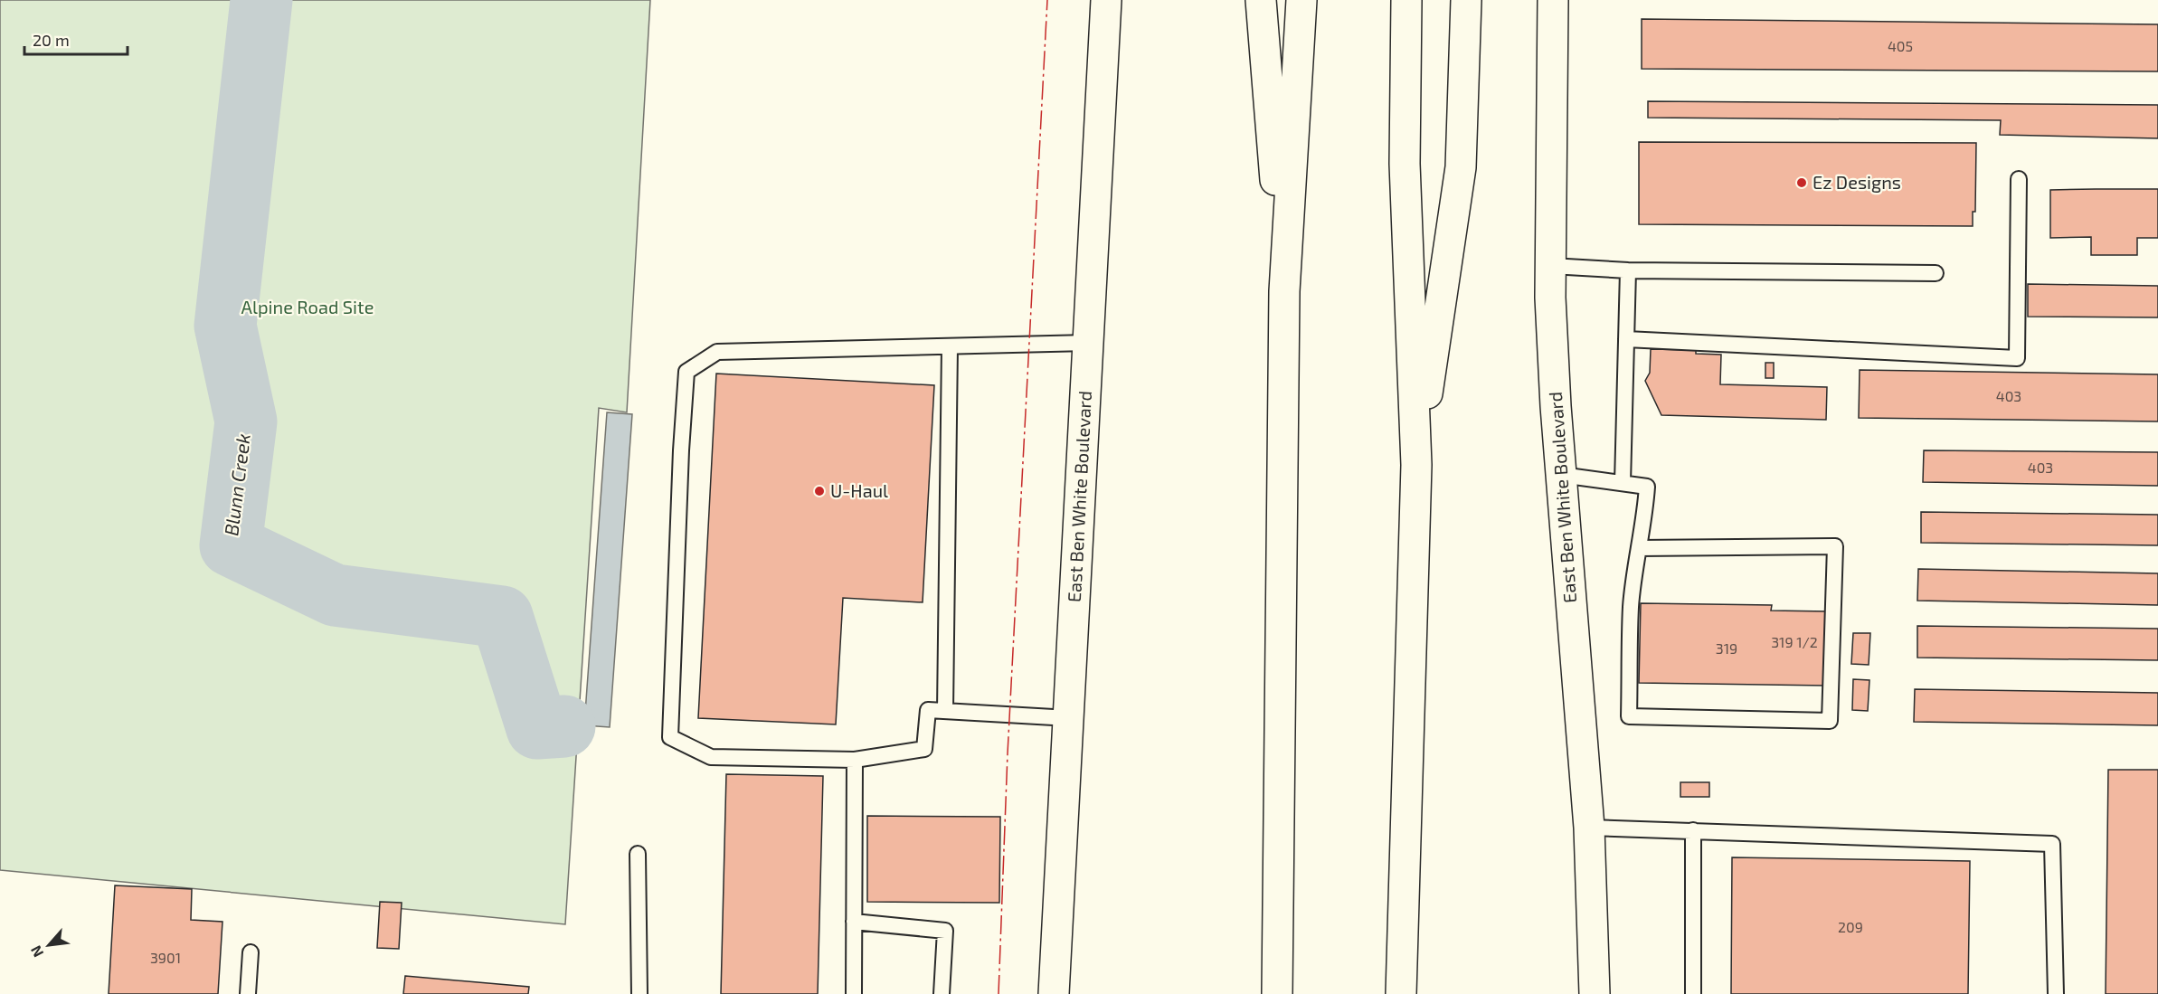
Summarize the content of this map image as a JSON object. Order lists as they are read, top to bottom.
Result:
{
  "streets": {
    "main road": ["East Ben White Boulevard"]
  },
  "water": ["Blunn Creek"],
  "parks": ["Alpine Road Site"],
  "places": ["Ez Designs", "U-Haul"],
  "house_numbers": [
    "405",
    "403",
    "403",
    "319 1/2",
    "319",
    "209",
    "3901"
  ],
  "scale_bar": "20 m",
  "north": "bottom left"
}
